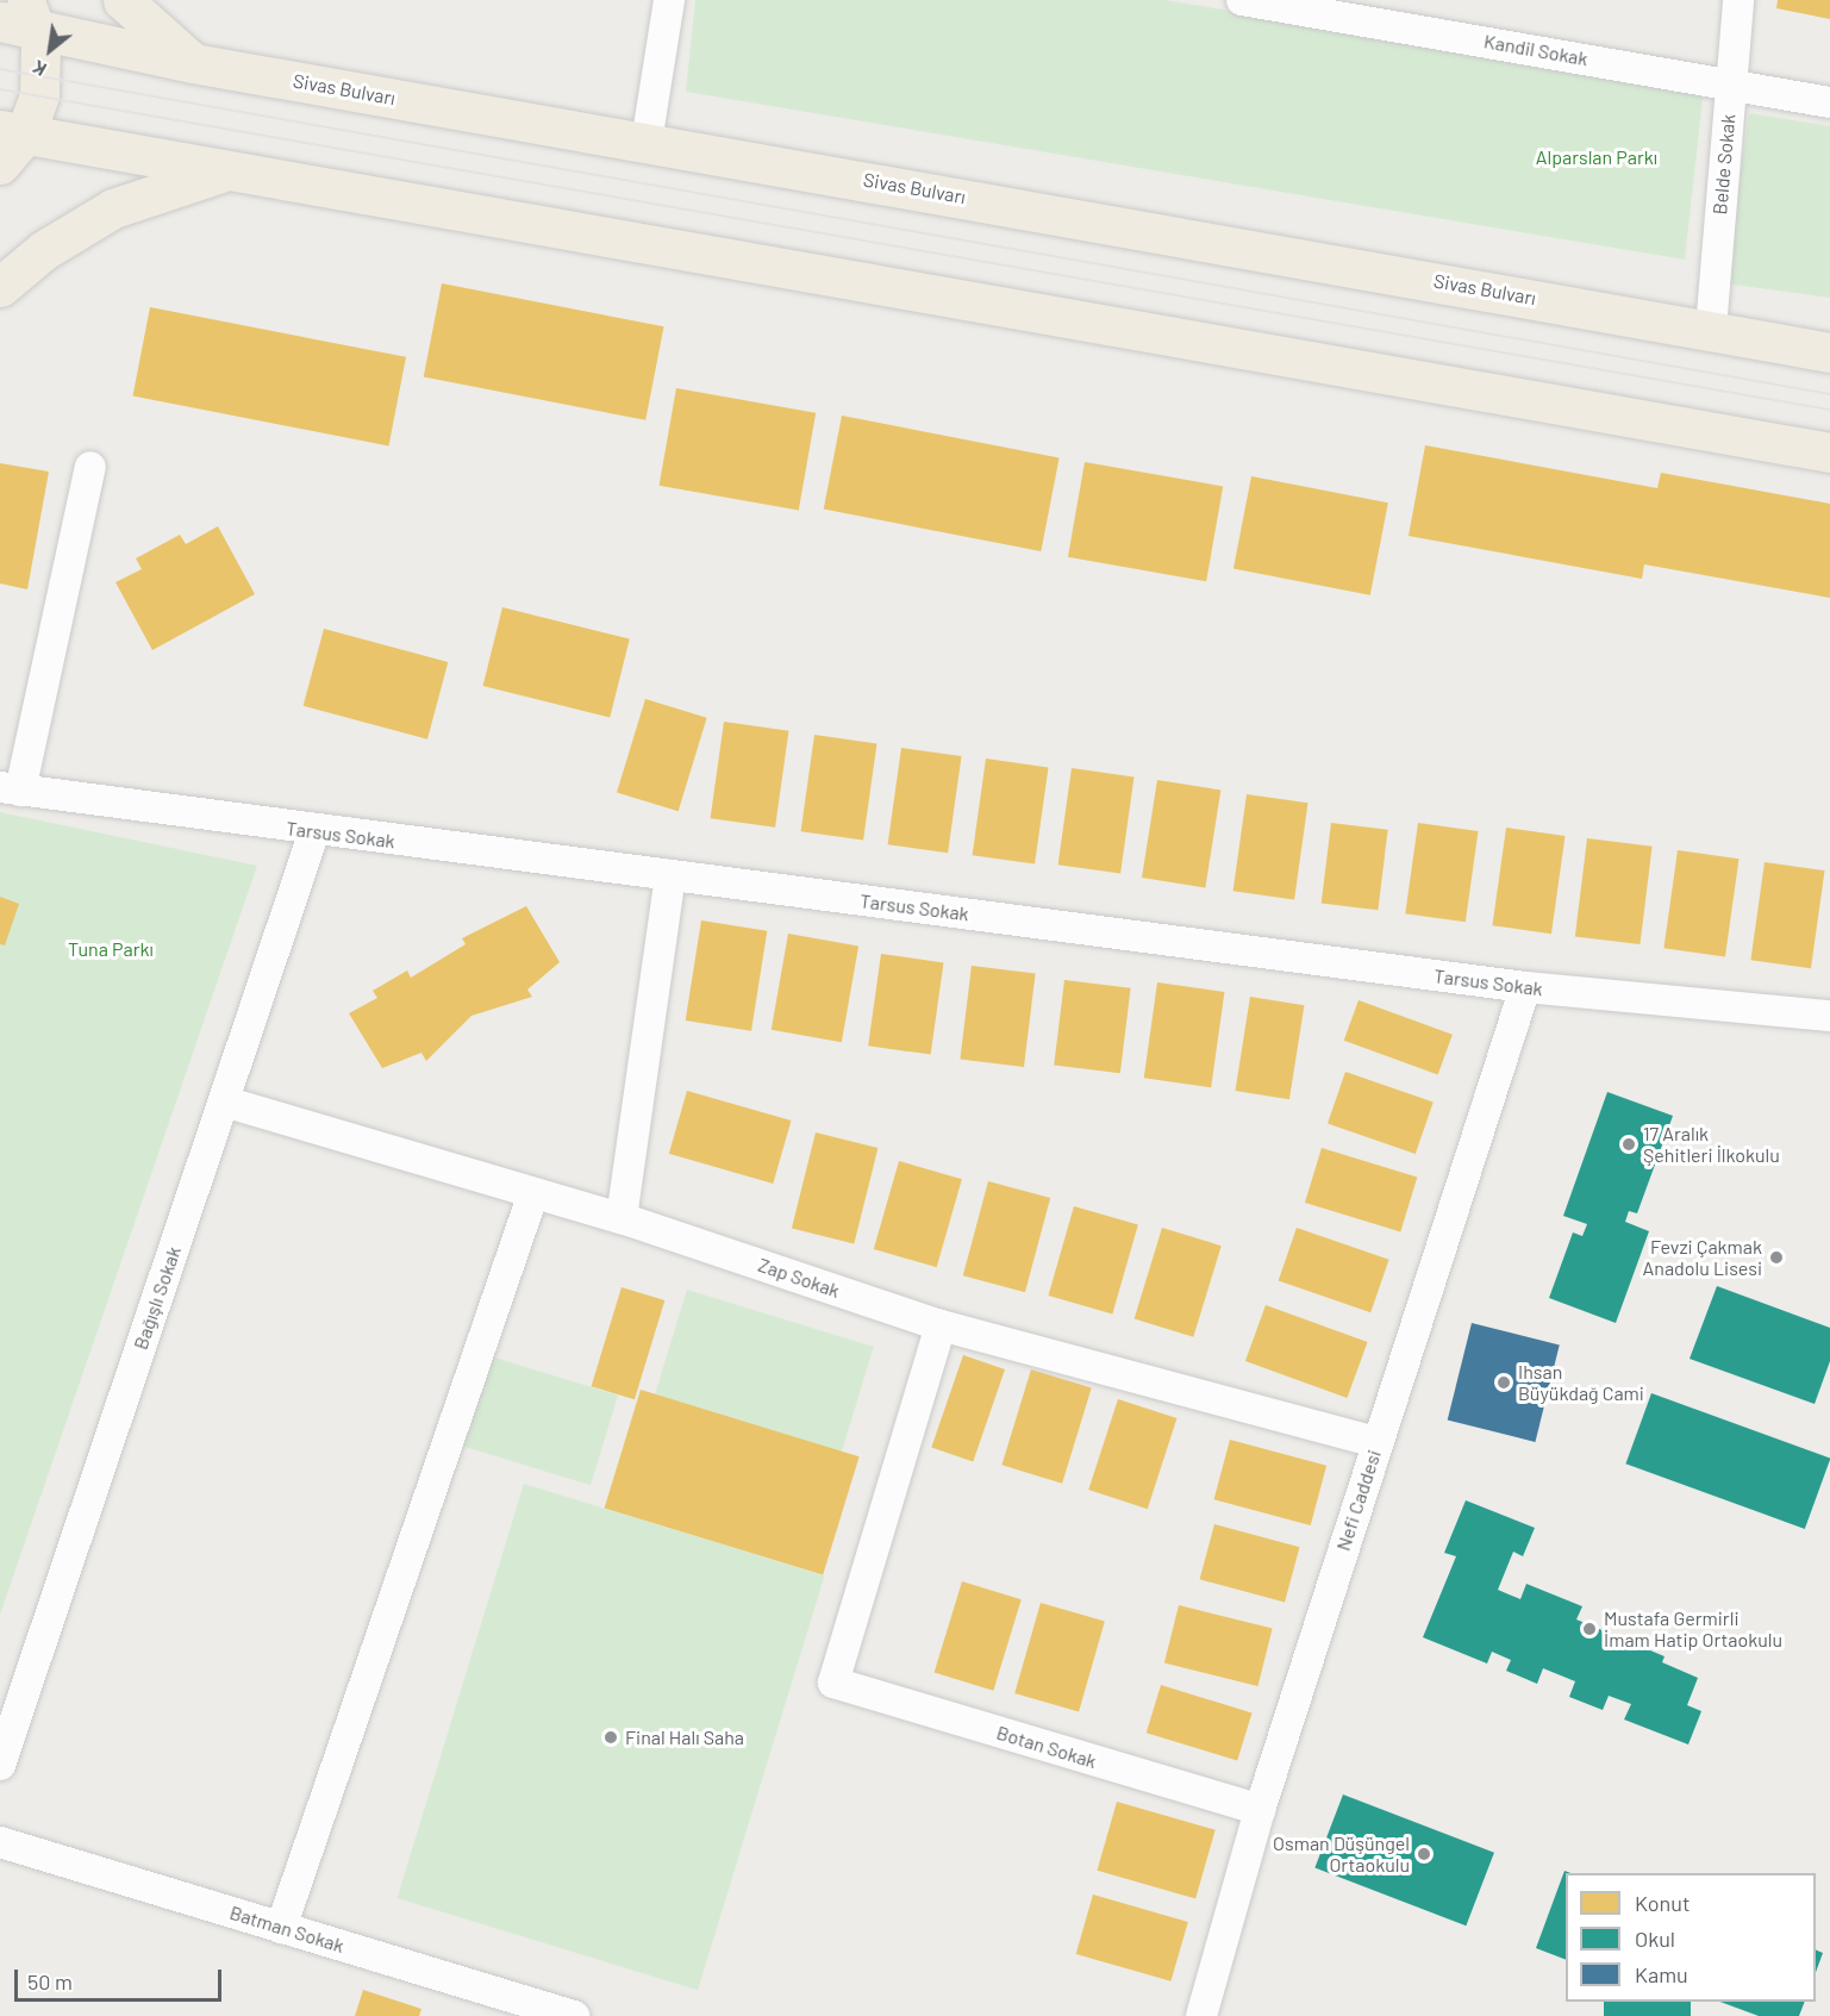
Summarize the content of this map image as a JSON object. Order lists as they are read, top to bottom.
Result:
{
  "streets": {
    "highway": ["Sivas Bulvarı"],
    "street": [
      "Kandil Sokak",
      "Belde Sokak",
      "Tarsus Sokak",
      "Zap Sokak",
      "Bağışlı Sokak",
      "Nefi Caddesi",
      "Botan Sokak",
      "Batman Sokak"
    ]
  },
  "crossings": [
    ["Kandil Sokak", "Belde Sokak"],
    ["Sivas Bulvarı", "Belde Sokak"],
    ["Tarsus Sokak", "Bağışlı Sokak"],
    ["Tarsus Sokak", "Nefi Caddesi"],
    ["Zap Sokak", "Bağışlı Sokak"],
    ["Zap Sokak", "Nefi Caddesi"],
    ["Zap Sokak", "Botan Sokak"],
    ["Nefi Caddesi", "Botan Sokak"]
  ],
  "parks": ["Alparslan Parkı", "Tuna Parkı"],
  "places": [
    "17 Aralık Şehitleri İlkokulu",
    "Fevzi Çakmak Anadolu Lisesi",
    "Ihsan Büyükdağ Cami",
    "Mustafa Germirli İmam Hatip Ortaokulu",
    "Final Halı Saha",
    "Osman Düşüngel Ortaokulu"
  ],
  "legend": ["Konut", "Okul", "Kamu"],
  "scale_bar": "50 m",
  "north": "bottom left"
}
